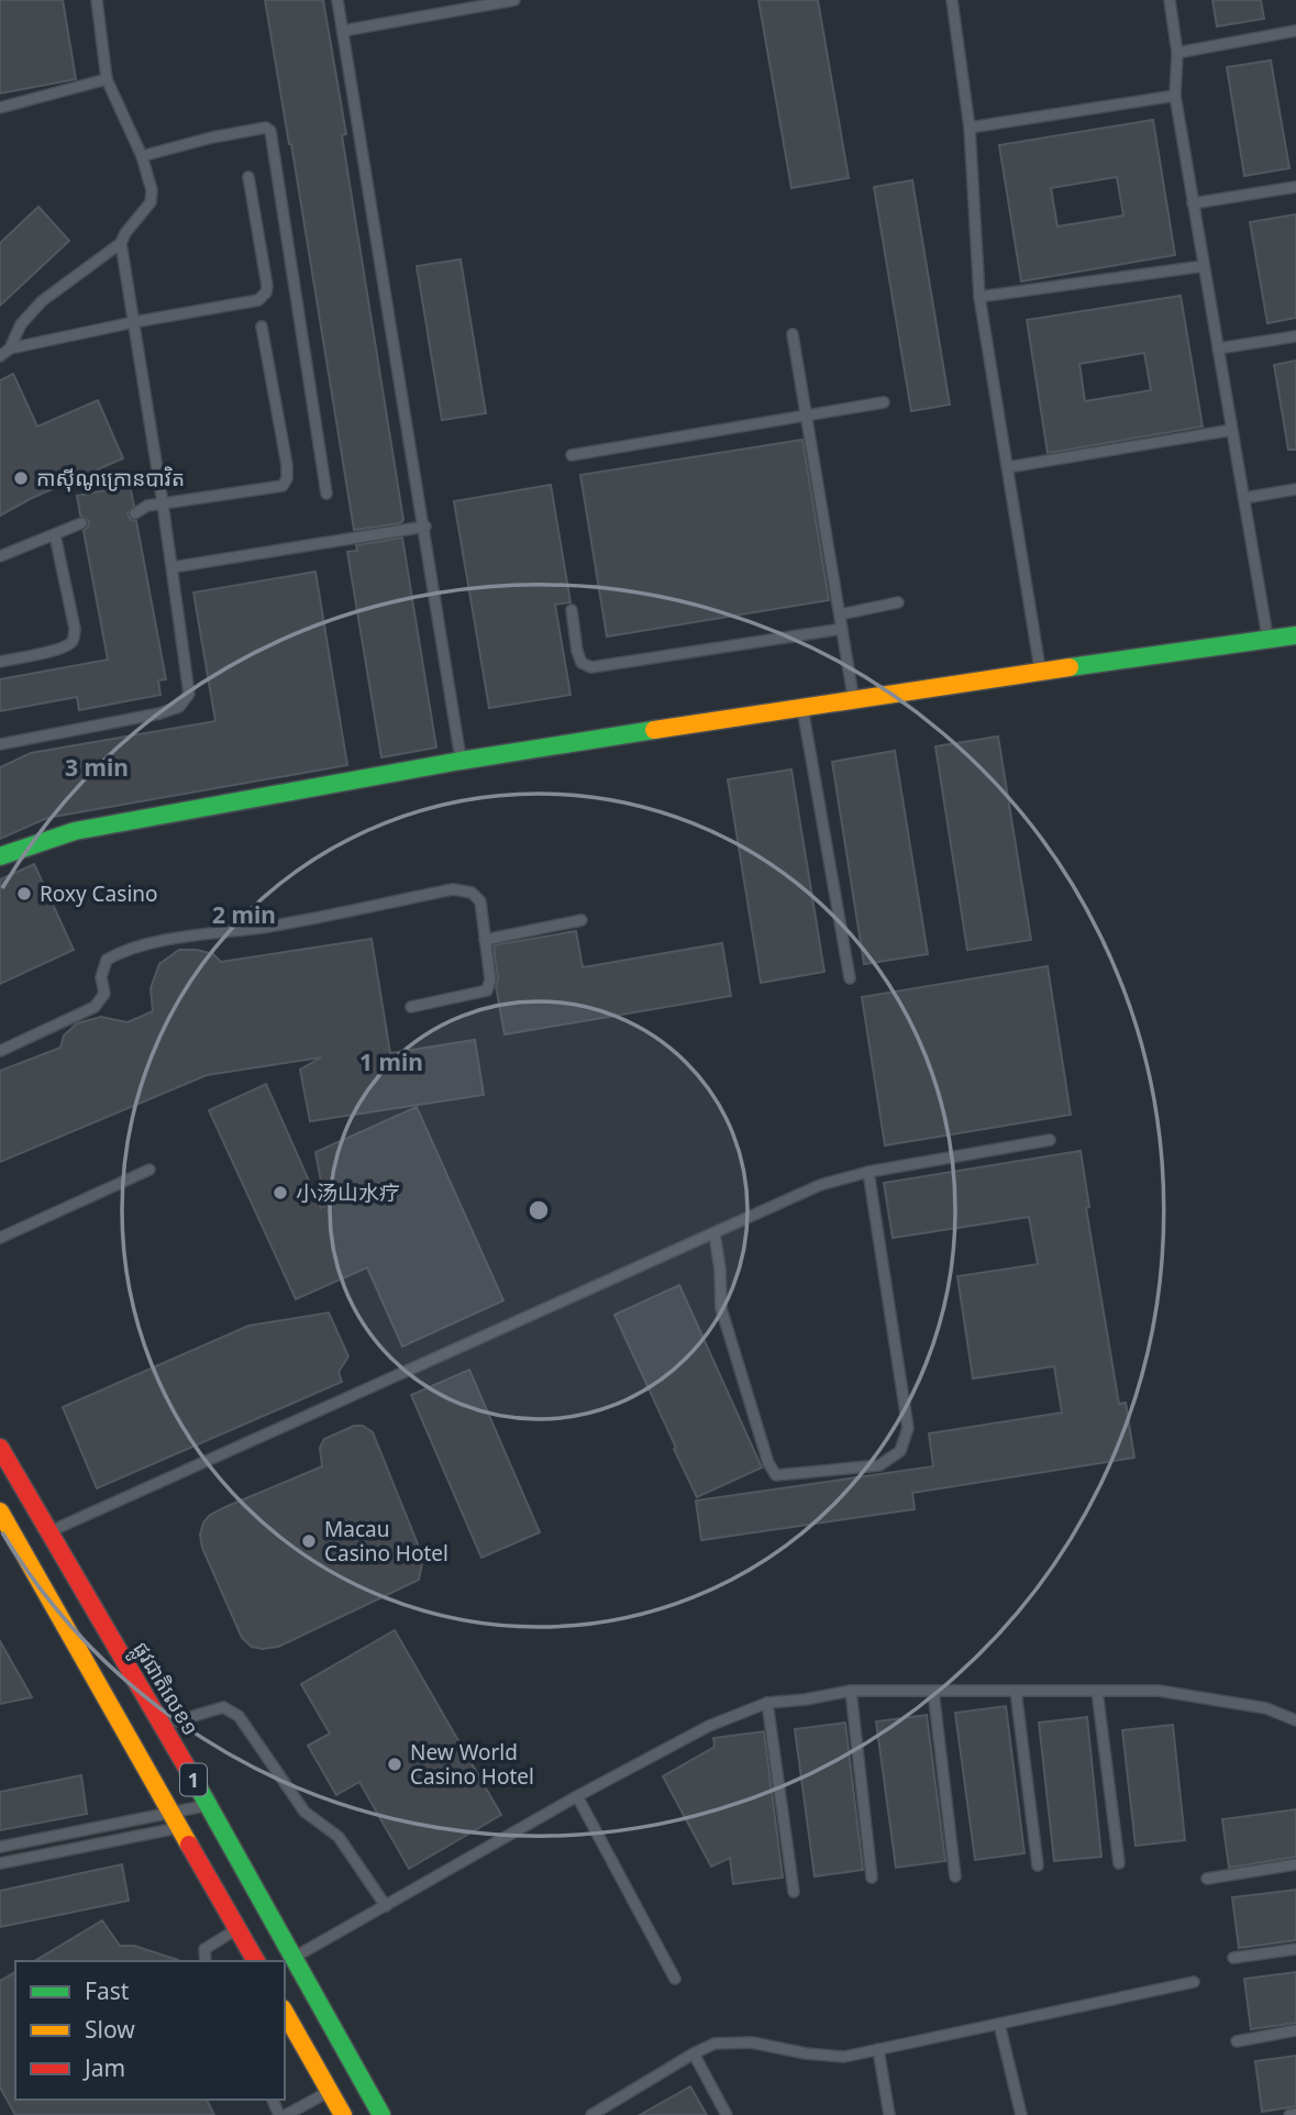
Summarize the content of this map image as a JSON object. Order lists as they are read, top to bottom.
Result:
{
  "streets": {
    "main road": ["ផ្លូវជាតិលេខ១", "1"]
  },
  "places": [
    "កាស៊ីណូក្រោនបាវិត",
    "Roxy Casino",
    "小汤山水疗",
    "Macau Casino Hotel",
    "New World Casino Hotel"
  ],
  "legend": ["Fast", "Slow", "Jam"],
  "rings": ["3 min", "2 min", "1 min"]
}
